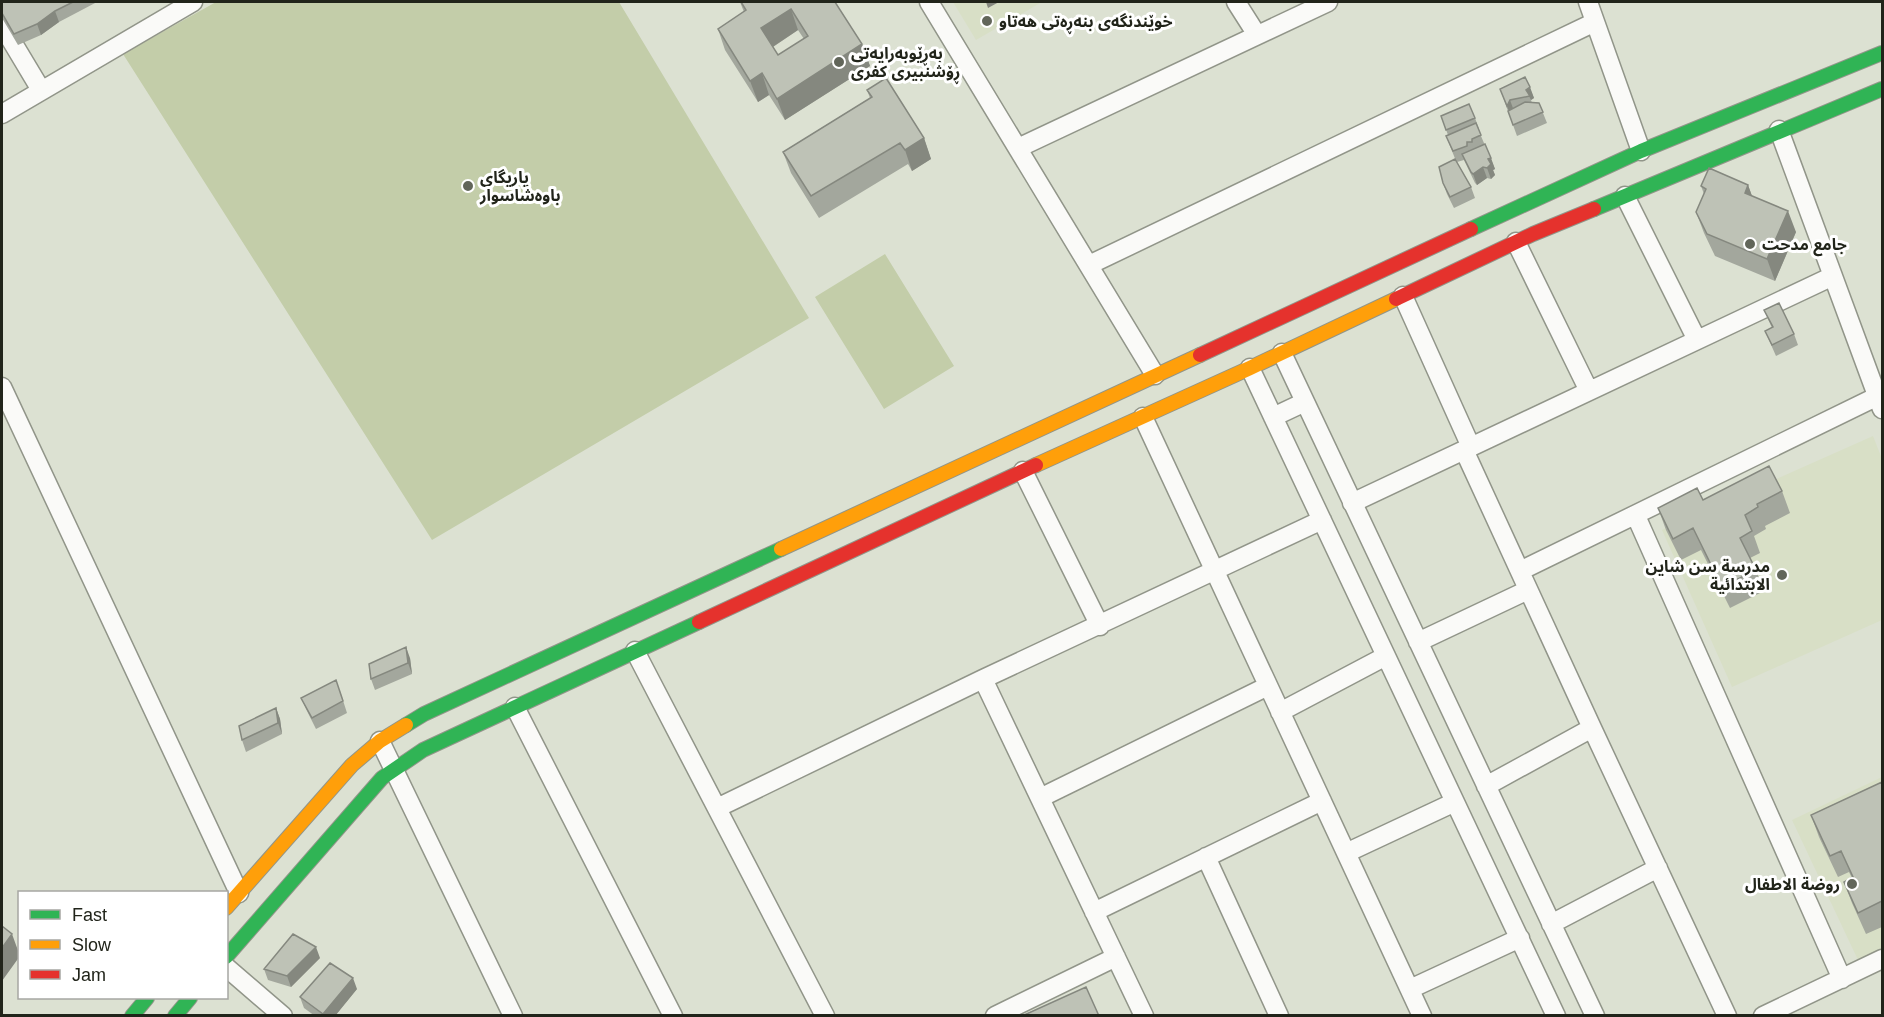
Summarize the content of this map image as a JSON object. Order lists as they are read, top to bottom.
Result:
{
  "places": [
    "خوێندنگەی بنەڕەتی هەتاو",
    "بەڕێوبەرایەتی ڕۆشنبیری کفری",
    "یاریگای باوەشاسوار",
    "جامع مدحت",
    "مدرسة سن شاين الابتدائية",
    "روضة الاطفال"
  ],
  "legend": ["Fast", "Slow", "Jam"]
}
